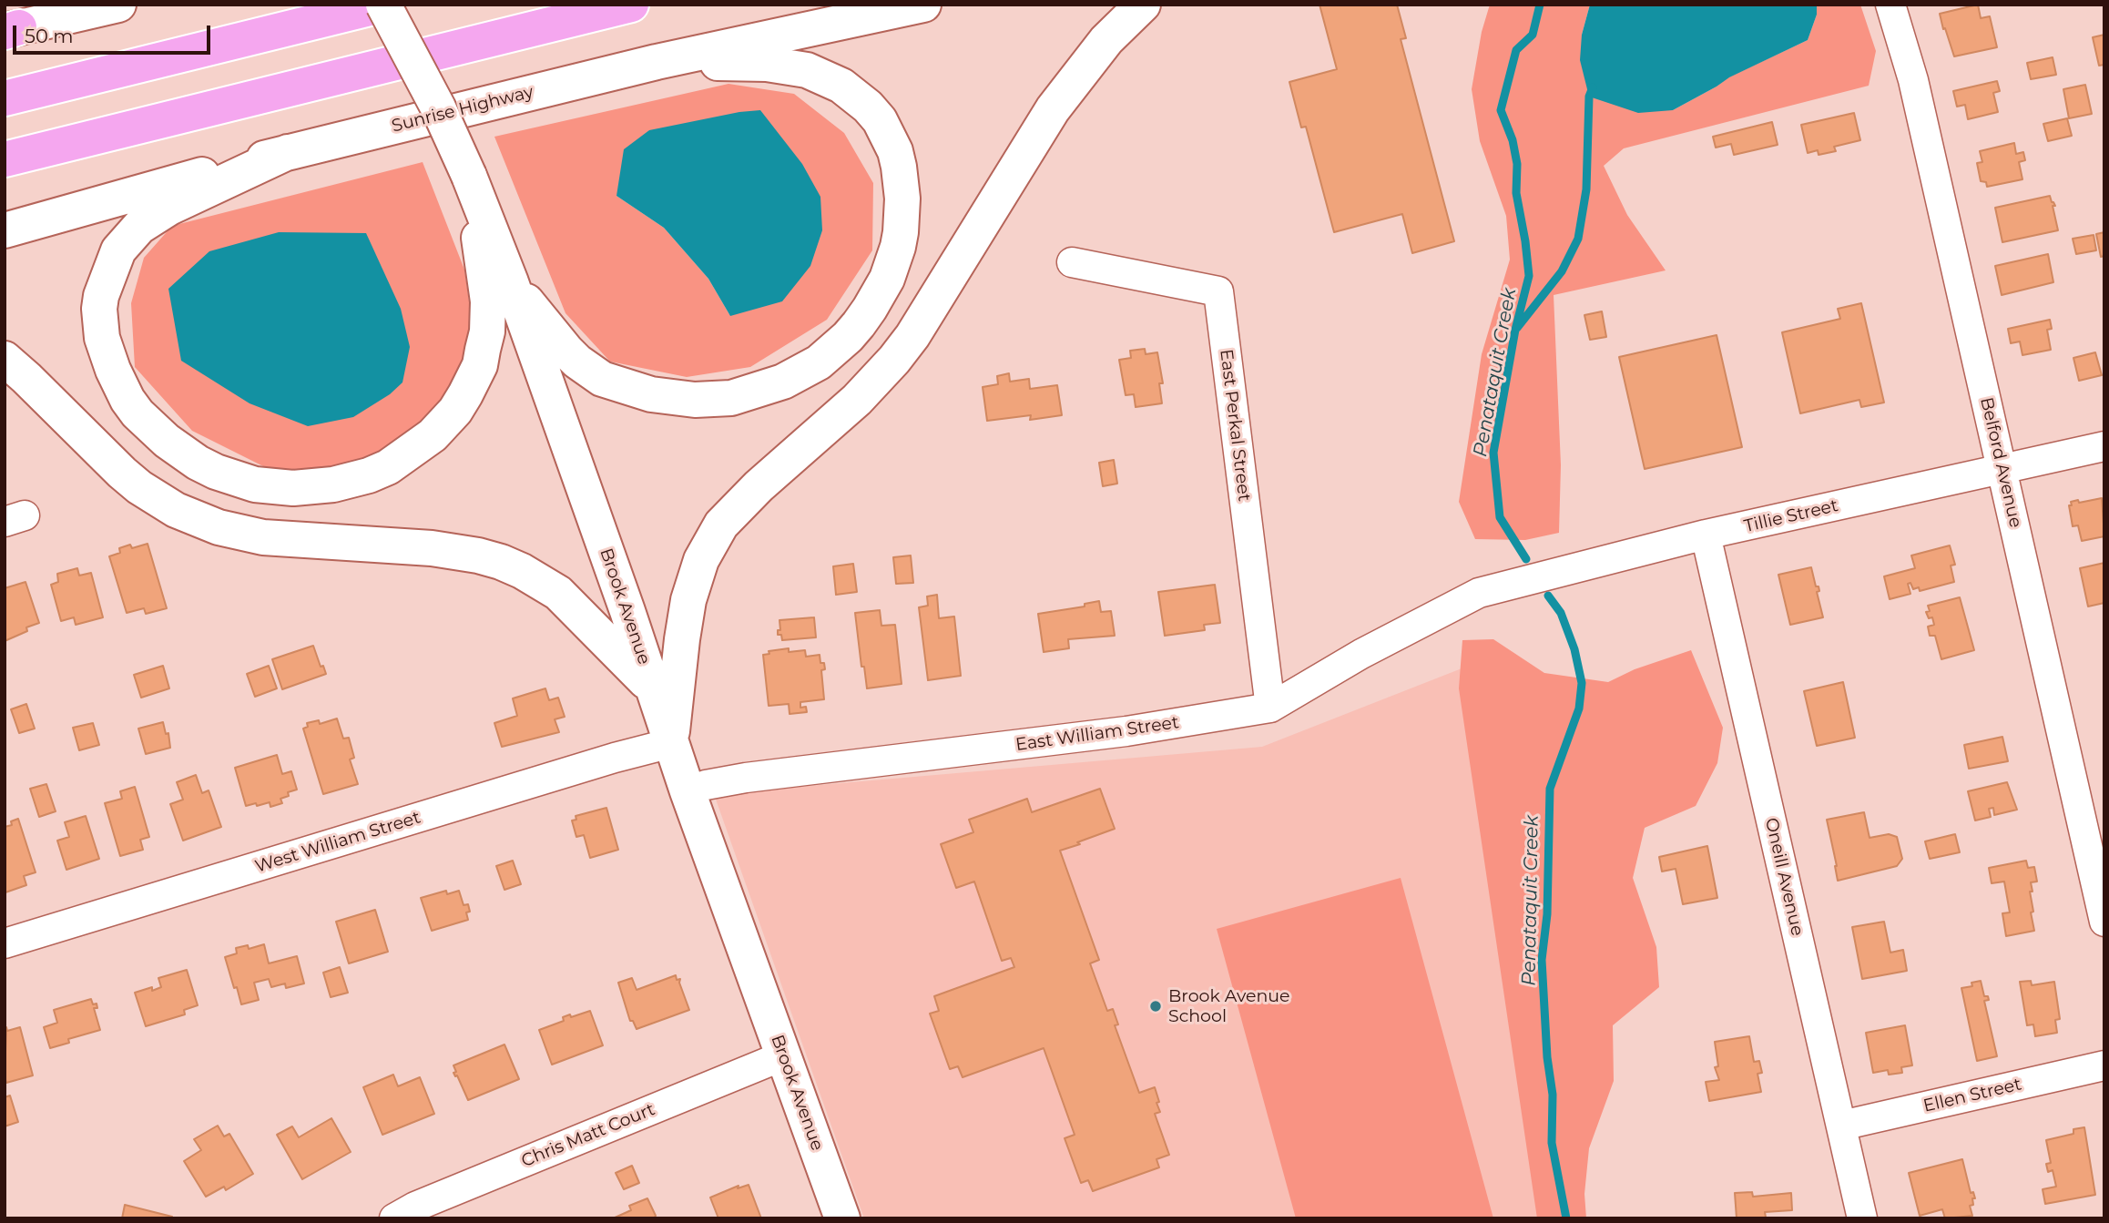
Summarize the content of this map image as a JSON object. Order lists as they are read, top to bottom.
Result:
{
  "streets": {
    "main road": ["Sunrise Highway", "Brook Avenue"],
    "street": [
      "East Perkal Street",
      "Belford Avenue",
      "Tillie Street",
      "East William Street",
      "West William Street",
      "Oneill Avenue",
      "Ellen Street",
      "Chris Matt Court"
    ]
  },
  "crossings": [
    ["East Perkal Street", "East William Street"],
    ["Belford Avenue", "Tillie Street"],
    ["Tillie Street", "East William Street"],
    ["Tillie Street", "Oneill Avenue"],
    ["Brook Avenue", "East William Street"],
    ["Brook Avenue", "West William Street"],
    ["Brook Avenue", "Chris Matt Court"],
    ["Oneill Avenue", "Ellen Street"]
  ],
  "water": ["Penataquit Creek"],
  "places": ["Brook Avenue School"],
  "scale_bar": "50 m"
}
